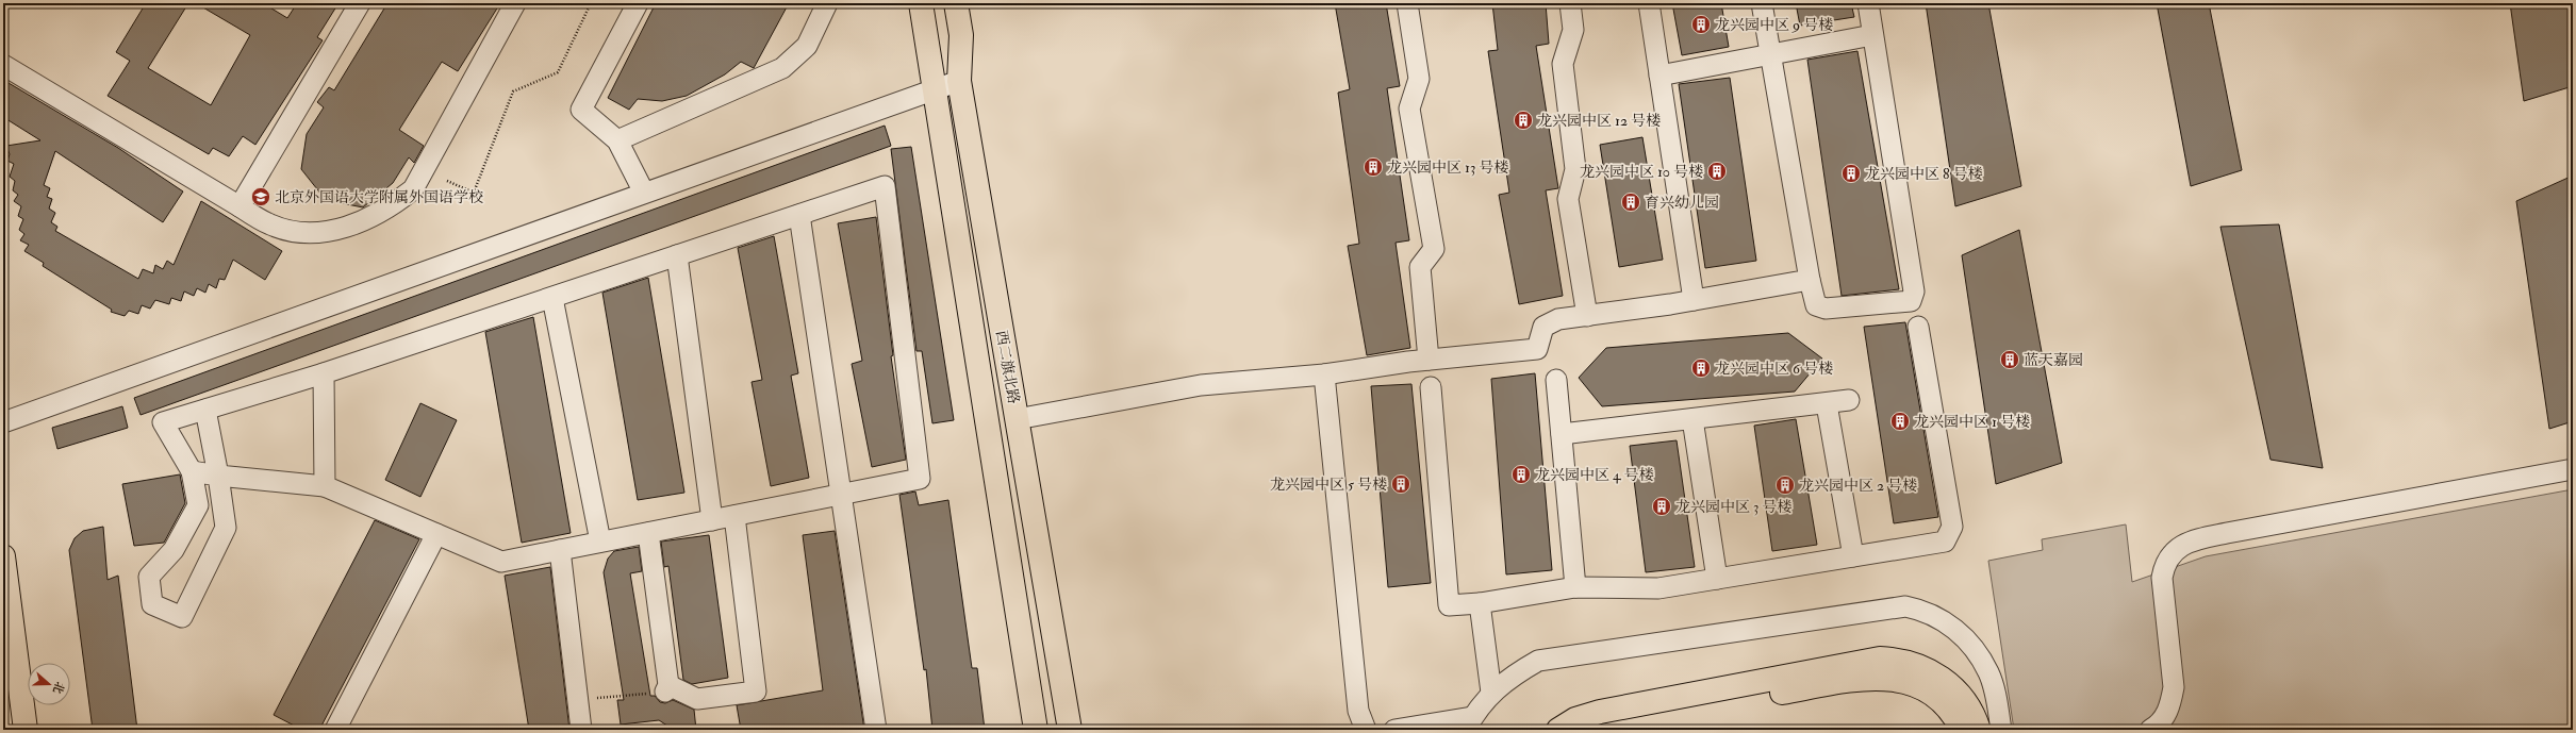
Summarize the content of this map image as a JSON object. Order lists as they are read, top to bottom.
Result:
{
  "streets": {
    "main road": ["西二旗北路"]
  },
  "places": {
    "building": [
      "龙兴园中区 9 号楼",
      "龙兴园中区 12 号楼",
      "龙兴园中区 13 号楼",
      "龙兴园中区 10 号楼",
      "龙兴园中区 8 号楼",
      "育兴幼儿园",
      "蓝天嘉园",
      "龙兴园中区 6 号楼",
      "龙兴园中区 1 号楼",
      "龙兴园中区 4 号楼",
      "龙兴园中区 5 号楼",
      "龙兴园中区 2 号楼",
      "龙兴园中区 3 号楼"
    ],
    "school or university": ["北京外国语大学附属外国语学校"]
  },
  "north": "right"
}
